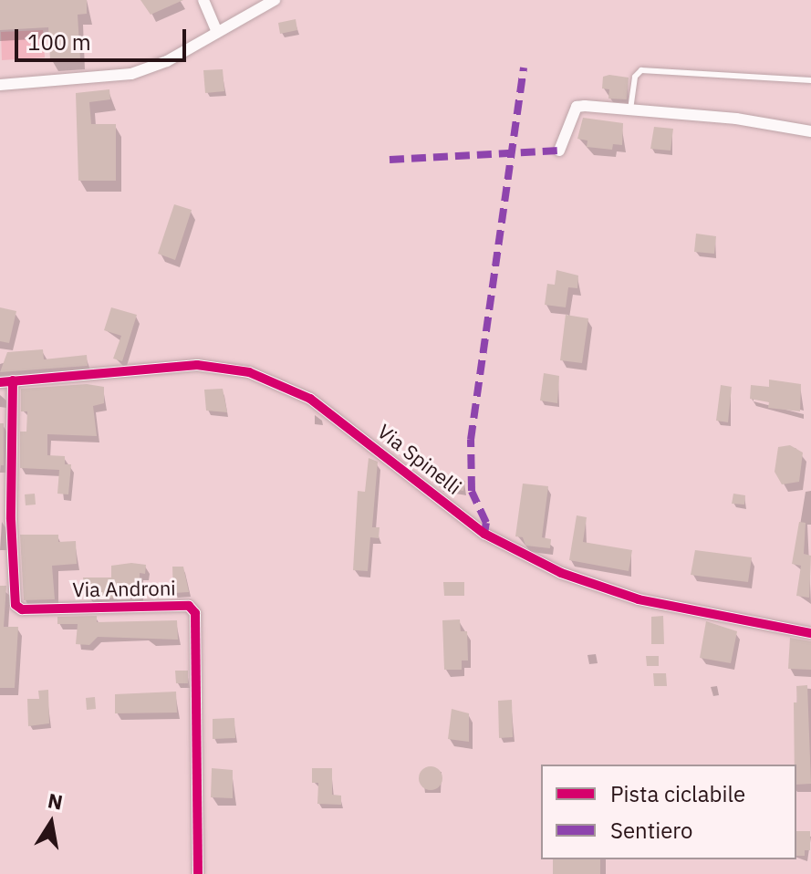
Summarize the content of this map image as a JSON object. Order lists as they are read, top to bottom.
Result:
{
  "streets": {
    "street": ["Via Spinelli", "Via Androni"]
  },
  "crossings": [
    ["Via Spinelli", "Via Androni"]
  ],
  "legend": ["Pista ciclabile", "Sentiero"],
  "scale_bar": "100 m",
  "north": "top"
}
